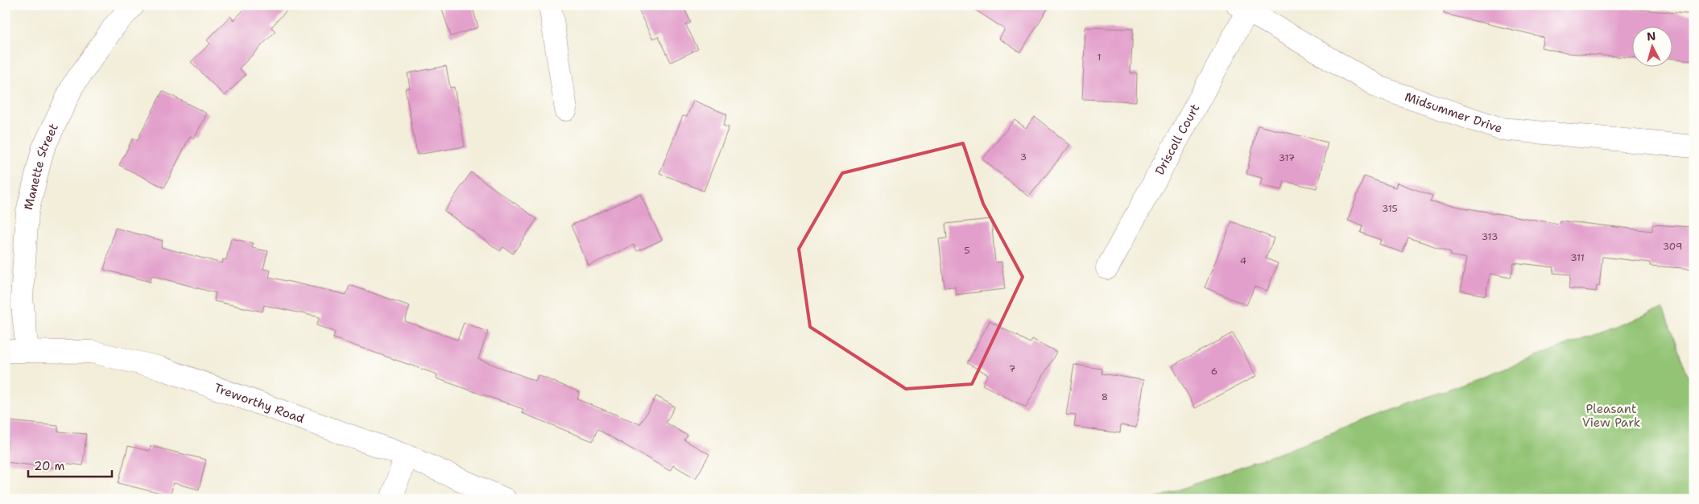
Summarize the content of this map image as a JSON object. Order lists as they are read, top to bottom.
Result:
{
  "streets": {
    "street": [
      "Midsummer Drive",
      "Driscoll Court",
      "Manette Street",
      "Treworthy Road"
    ]
  },
  "crossings": [
    ["Midsummer Drive", "Driscoll Court"],
    ["Manette Street", "Treworthy Road"]
  ],
  "parks": ["Pleasant View Park"],
  "house_numbers": [
    "1",
    "3",
    "317",
    "315",
    "313",
    "309",
    "5",
    "311",
    "4",
    "7",
    "6",
    "8"
  ],
  "scale_bar": "20 m",
  "north": "top"
}
